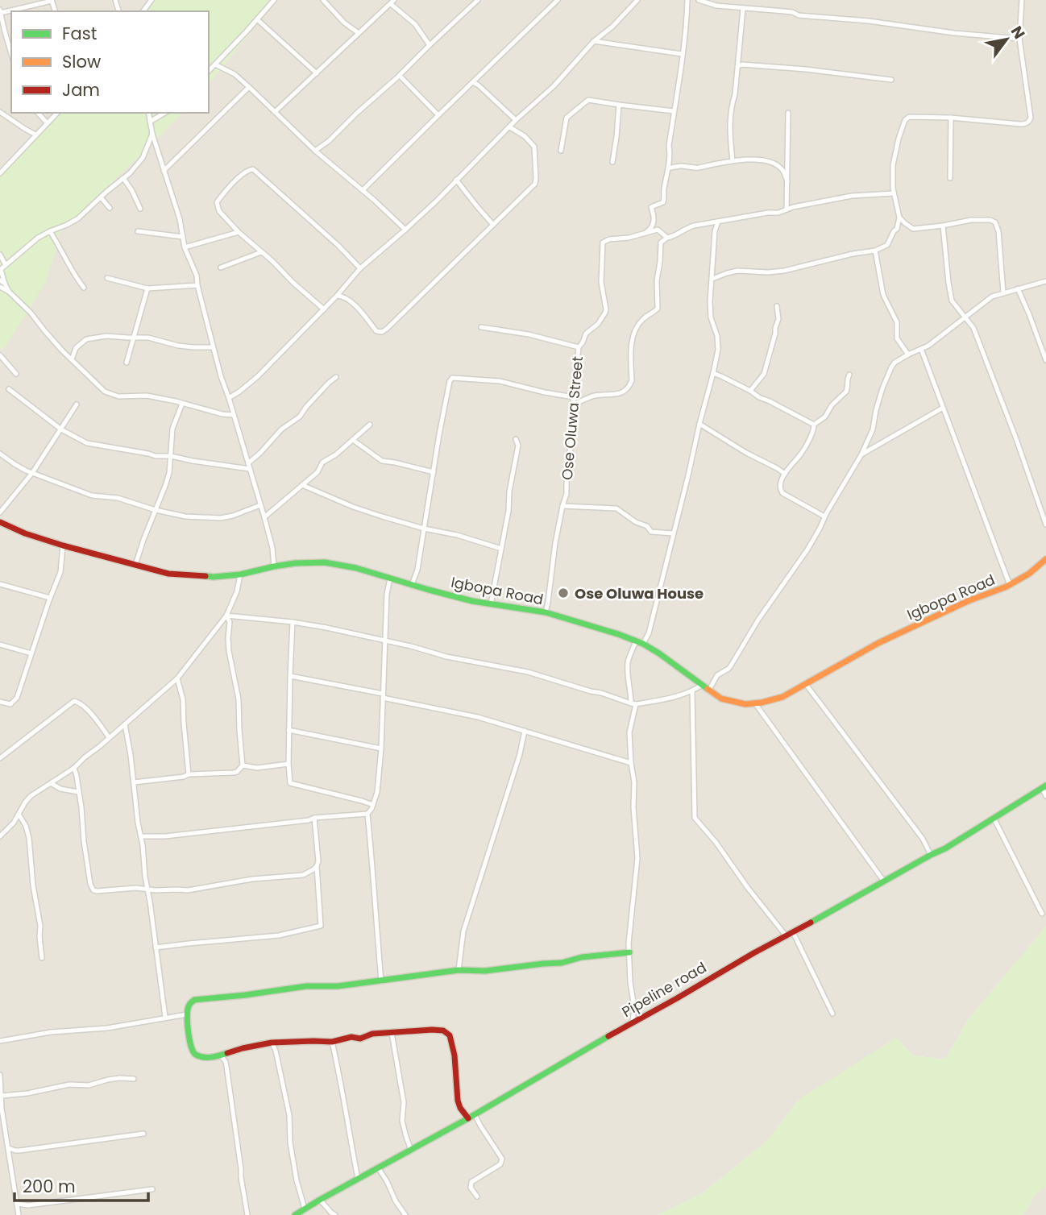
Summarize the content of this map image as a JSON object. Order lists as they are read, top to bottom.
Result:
{
  "streets": {
    "street": ["Ose Oluwa Street", "Igbopa Road", "Pipeline road"]
  },
  "crossings": [
    ["Ose Oluwa Street", "Igbopa Road"]
  ],
  "places": ["Ose Oluwa House"],
  "legend": ["Fast", "Slow", "Jam"],
  "scale_bar": "200 m",
  "north": "top right"
}
